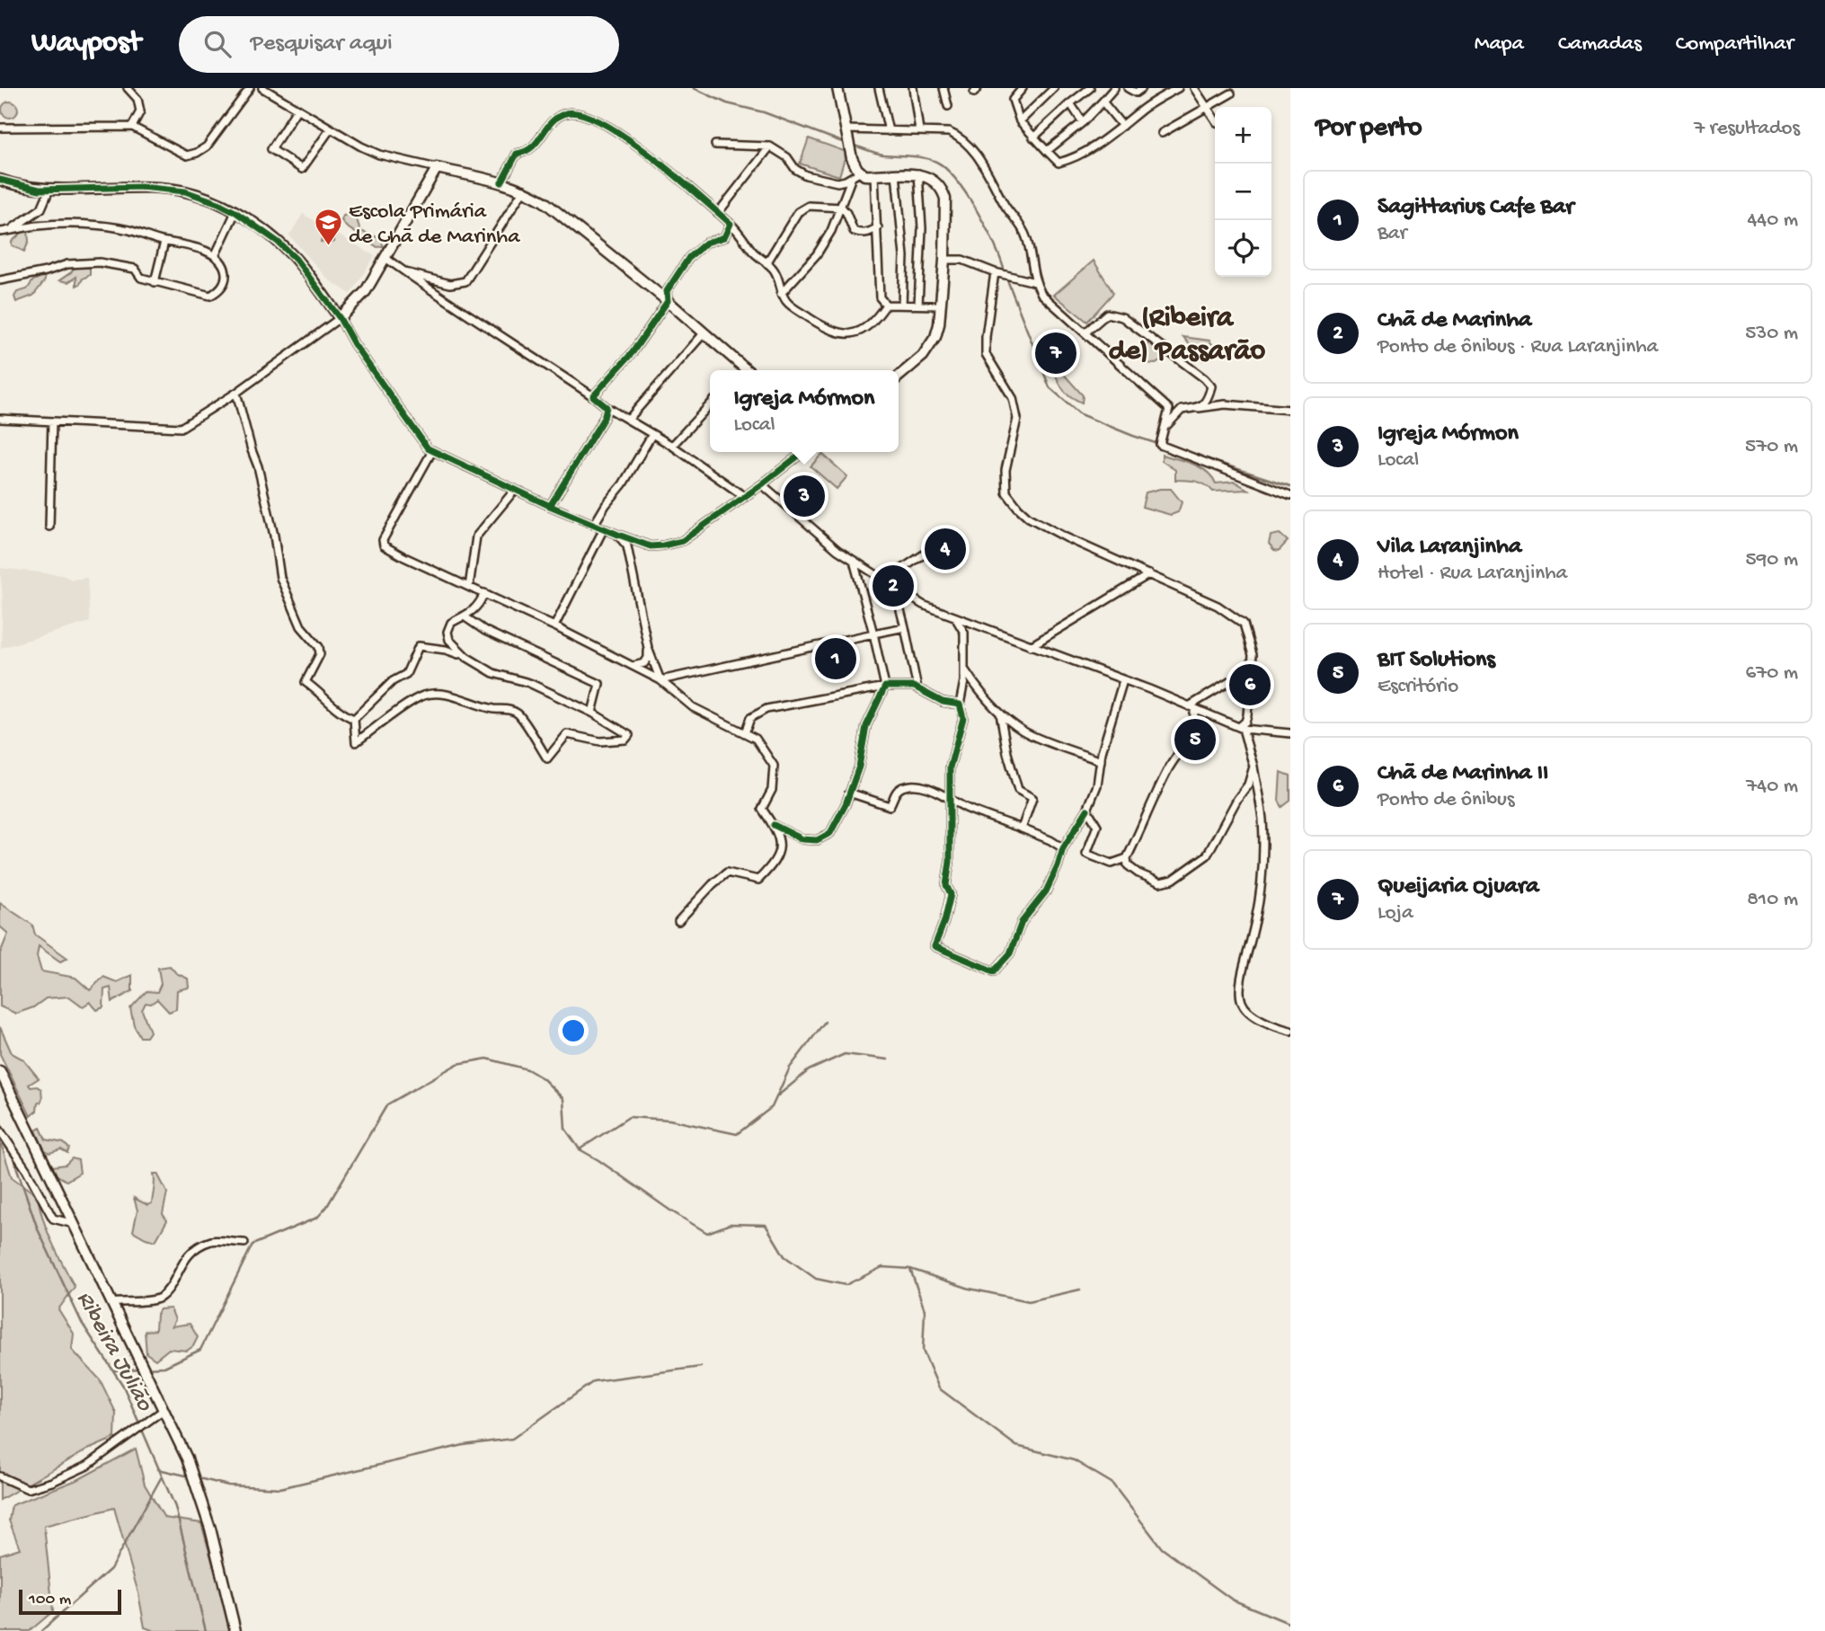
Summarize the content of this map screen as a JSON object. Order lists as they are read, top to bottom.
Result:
{
  "districts": ["(Ribeira de) Passarão"],
  "water": ["Ribeira Julião"],
  "places": {
    "school or university": ["Escola Primária de Chã de Marinha"]
  },
  "scale_bar": "100 m",
  "page": {
    "header": "Waypost",
    "search": "Pesquisar aqui",
    "nav": ["Mapa", "Camadas", "Compartilhar"],
    "heading": ["Por perto", "7 resultados"],
    "map_buttons": ["+", "−"],
    "list": [
      {
        "mark": "1",
        "name": "Sagittarius Cafe Bar",
        "note": "Bar",
        "value": "440 m"
      },
      {
        "mark": "2",
        "name": "Chã de Marinha",
        "note": "Ponto de ônibus · Rua Laranjinha",
        "value": "530 m"
      },
      {
        "mark": "3",
        "name": "Igreja Mórmon",
        "note": "Local",
        "value": "570 m"
      },
      {
        "mark": "4",
        "name": "Vila Laranjinha",
        "note": "Hotel · Rua Laranjinha",
        "value": "590 m"
      },
      {
        "mark": "5",
        "name": "BIT Solutions",
        "note": "Escritório",
        "value": "670 m"
      },
      {
        "mark": "6",
        "name": "Chã de Marinha II",
        "note": "Ponto de ônibus",
        "value": "740 m"
      },
      {
        "mark": "7",
        "name": "Queijaria Ojuara",
        "note": "Loja",
        "value": "810 m"
      }
    ],
    "pins": [
      "7",
      "3",
      "4",
      "2",
      "1",
      "6",
      "5"
    ],
    "popup": ["Igreja Mórmon", "Local"],
    "scale": "100 m"
  }
}
